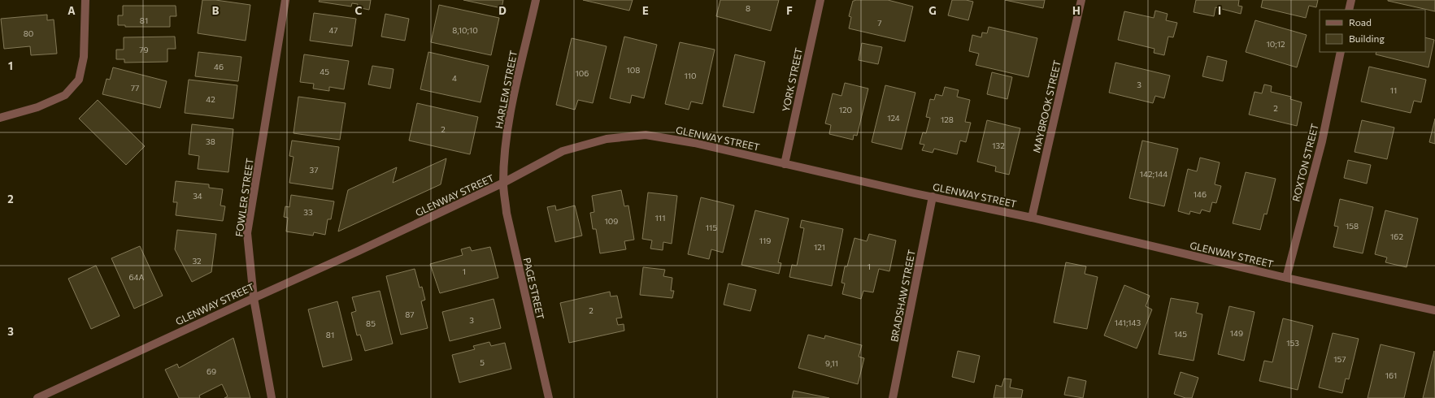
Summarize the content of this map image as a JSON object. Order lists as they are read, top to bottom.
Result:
{
  "streets": {
    "street": [
      "YORK STREET",
      "HARLEM STREET",
      "MAYBROOK STREET",
      "GLENWAY STREET",
      "ROXTON STREET",
      "FOWLER STREET",
      "PAGE STREET",
      "BRADSHAW STREET"
    ]
  },
  "crossings": [
    ["YORK STREET", "GLENWAY STREET"],
    ["HARLEM STREET", "GLENWAY STREET"],
    ["HARLEM STREET", "PAGE STREET"],
    ["MAYBROOK STREET", "GLENWAY STREET"],
    ["GLENWAY STREET", "ROXTON STREET"],
    ["GLENWAY STREET", "FOWLER STREET"],
    ["GLENWAY STREET", "PAGE STREET"],
    ["GLENWAY STREET", "BRADSHAW STREET"]
  ],
  "house_numbers": [
    "8",
    "81",
    "7",
    "47",
    "8,10;10",
    "80",
    "10;12",
    "79",
    "46",
    "108",
    "45",
    "106",
    "110",
    "4",
    "3",
    "77",
    "11",
    "42",
    "2",
    "120",
    "124",
    "128",
    "2",
    "38",
    "132",
    "37",
    "142;144",
    "146",
    "34",
    "33",
    "111",
    "109",
    "158",
    "115",
    "162",
    "119",
    "121",
    "32",
    "1",
    "1",
    "64A",
    "2",
    "87",
    "3",
    "141;143",
    "85",
    "149",
    "145",
    "81",
    "153",
    "157",
    "5",
    "9,11",
    "69",
    "161"
  ],
  "legend": ["Road", "Building"],
  "grid": {
    "columns": [
      "A",
      "B",
      "C",
      "D",
      "E",
      "F",
      "G",
      "H",
      "I"
    ],
    "rows": ["1", "2", "3"]
  }
}
